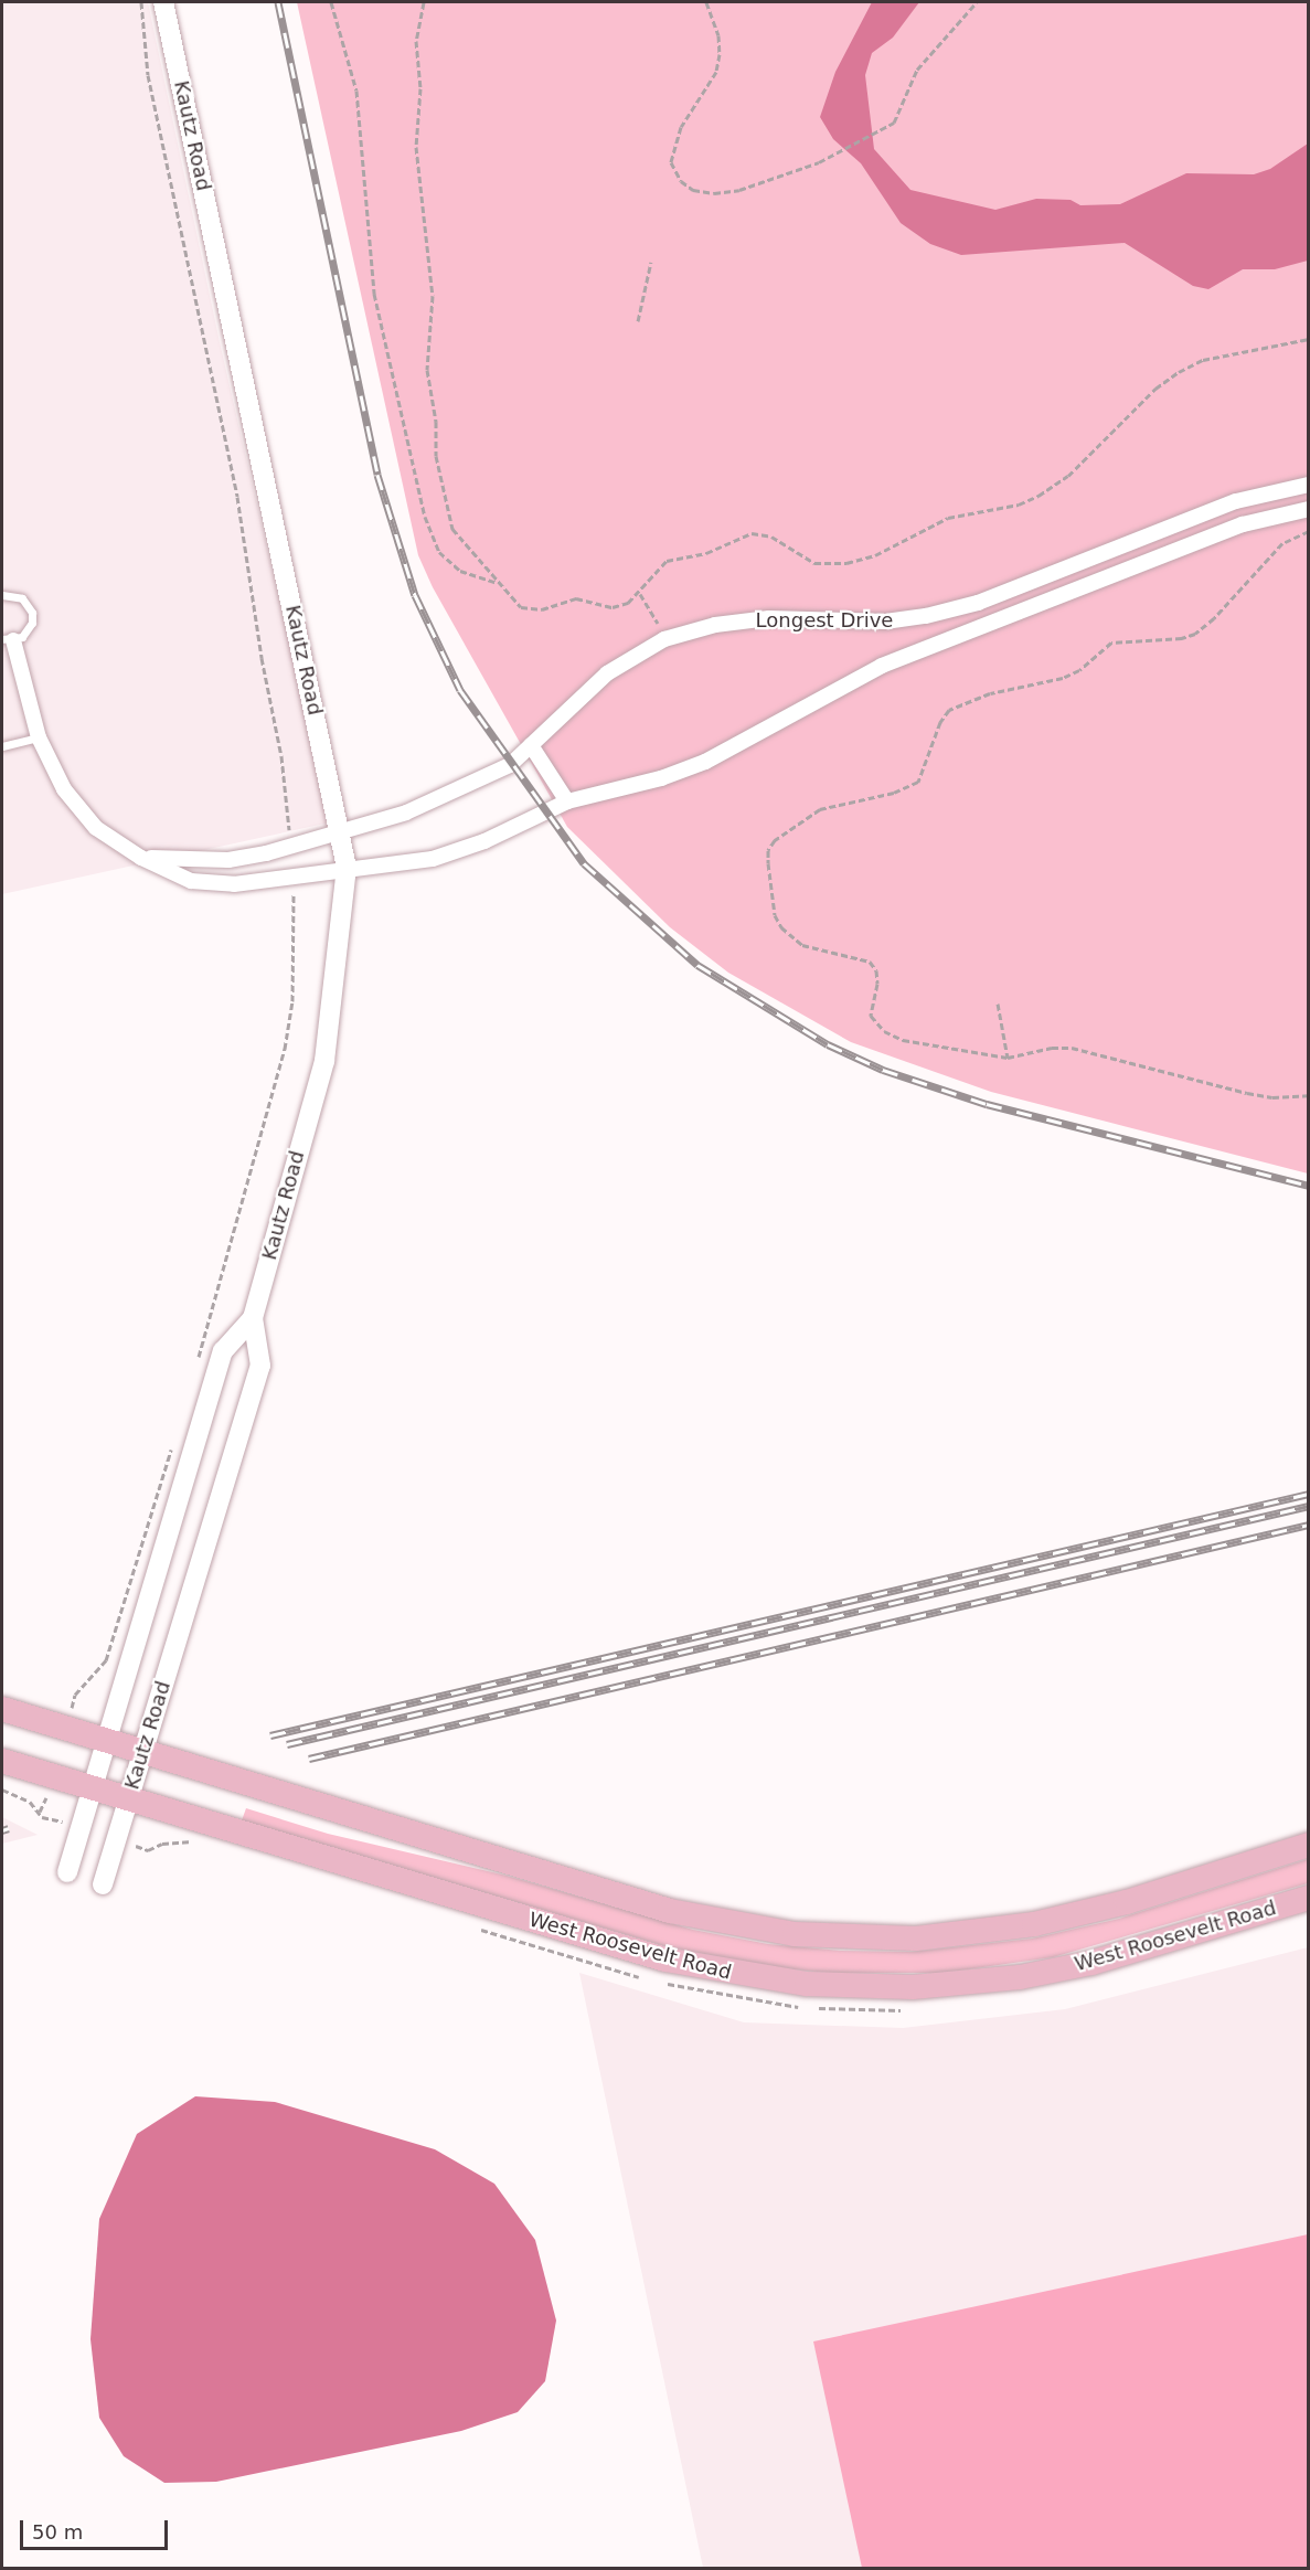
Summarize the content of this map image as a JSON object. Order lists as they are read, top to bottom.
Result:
{
  "streets": {
    "main road": ["West Roosevelt Road"],
    "street": ["Kautz Road", "Longest Drive"]
  },
  "crossings": [
    ["Kautz Road", "Longest Drive"],
    ["Kautz Road", "West Roosevelt Road"]
  ],
  "scale_bar": "50 m"
}
